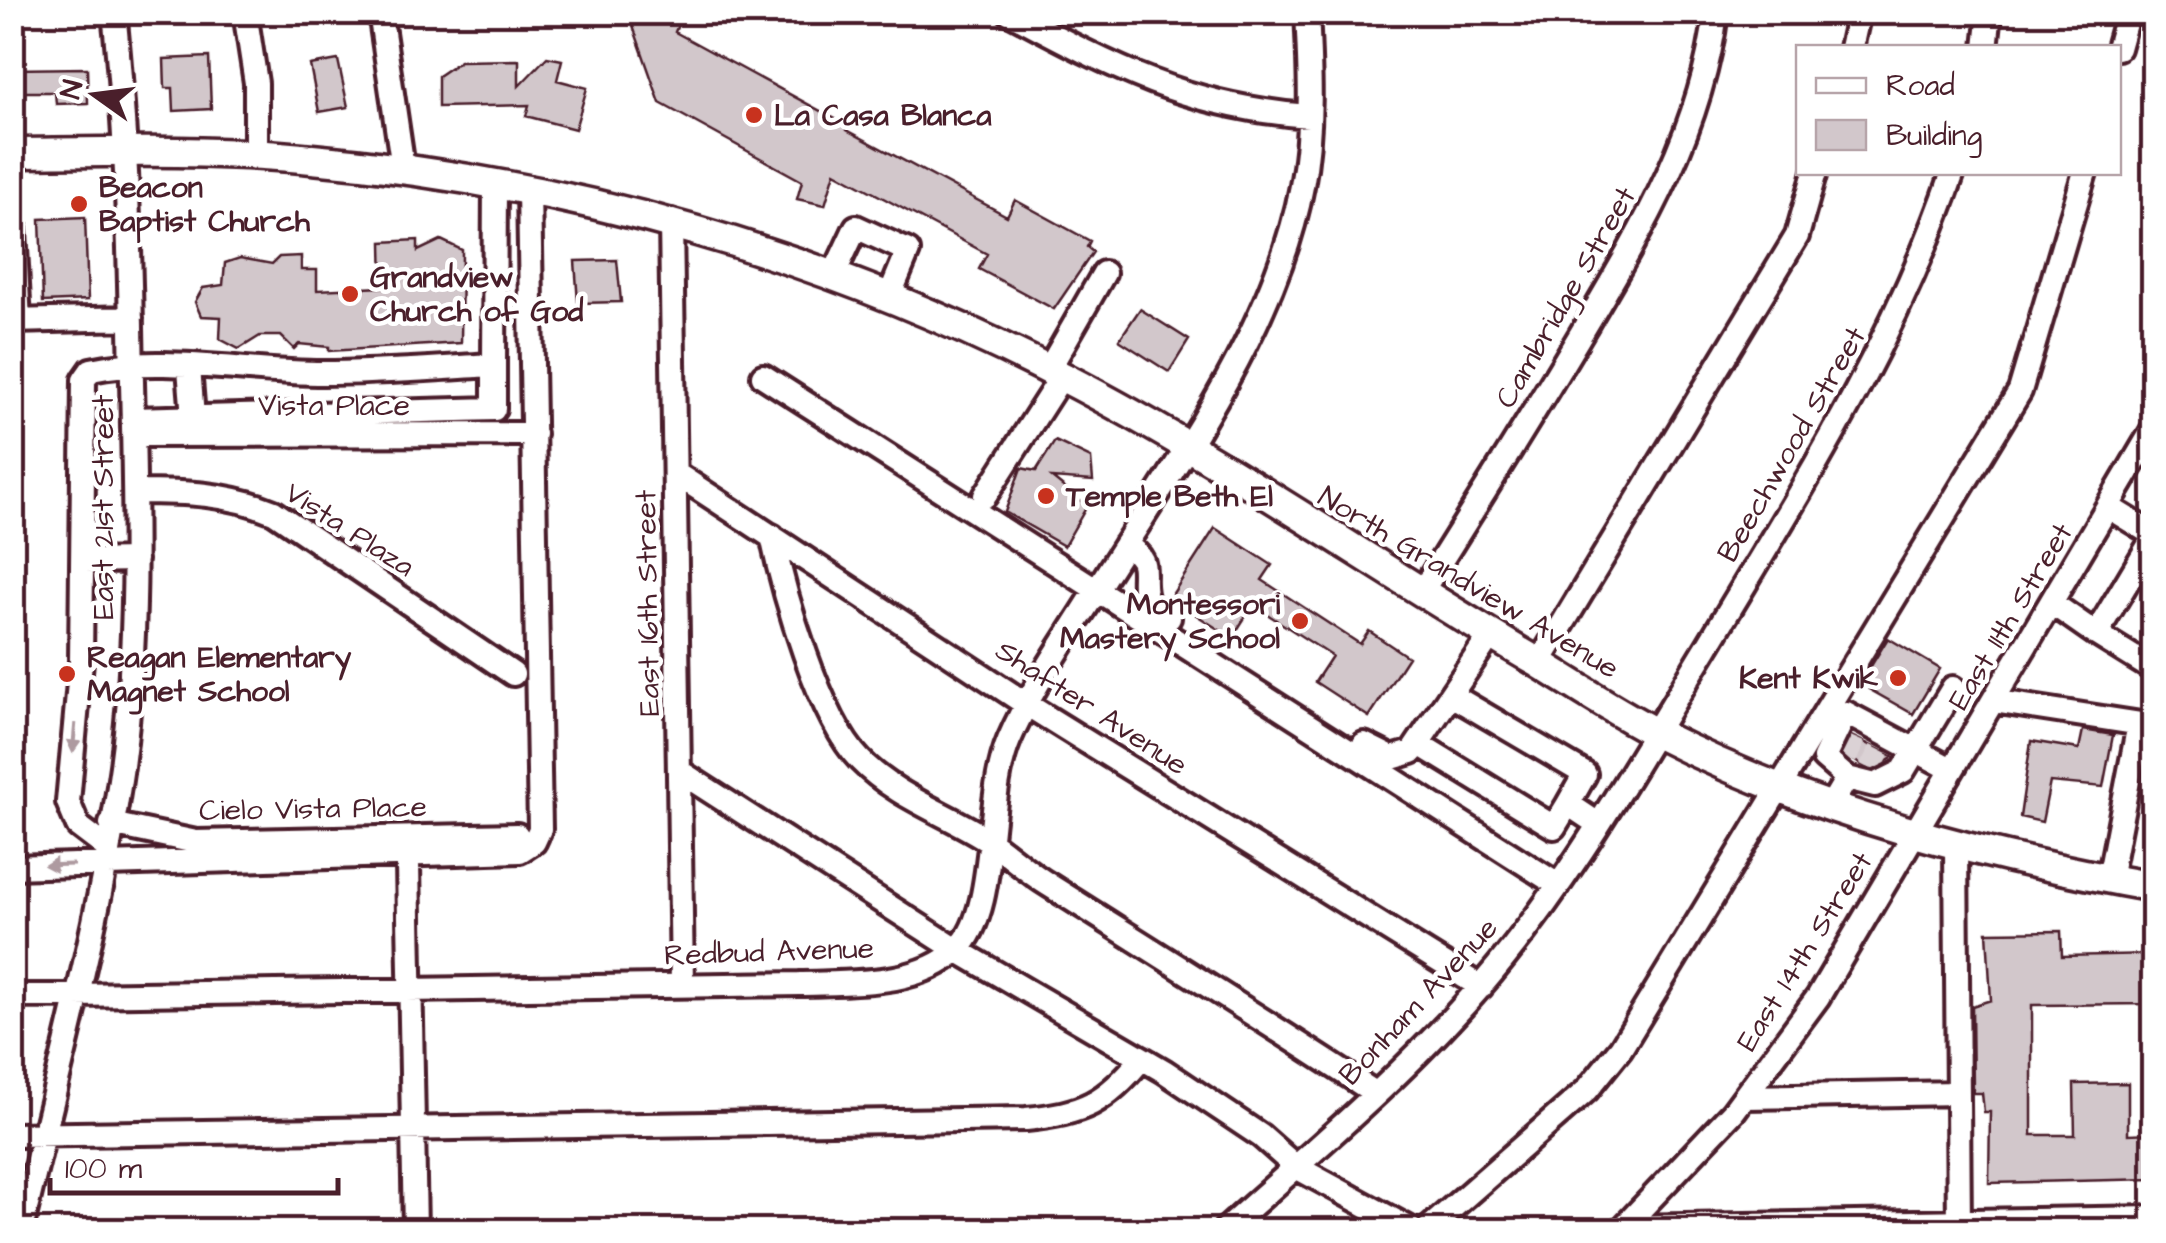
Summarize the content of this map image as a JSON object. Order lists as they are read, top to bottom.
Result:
{
  "streets": {
    "main road": ["North Grandview Avenue"],
    "street": [
      "Cambridge Street",
      "Vista Place",
      "Beechwood Street",
      "East 21st Street",
      "Vista Plaza",
      "East 16th Street",
      "East 11th Street",
      "Shafter Avenue",
      "Cielo Vista Place",
      "Redbud Avenue",
      "East 14th Street",
      "Bonham Avenue"
    ]
  },
  "crossings": [
    ["Cambridge Street", "North Grandview Avenue"],
    ["Vista Place", "East 21st Street"],
    ["Beechwood Street", "North Grandview Avenue"],
    ["Beechwood Street", "Bonham Avenue"],
    ["East 21st Street", "Vista Plaza"],
    ["East 21st Street", "North Grandview Avenue"],
    ["East 21st Street", "Cielo Vista Place"],
    ["East 21st Street", "Redbud Avenue"],
    ["North Grandview Avenue", "East 16th Street"],
    ["North Grandview Avenue", "East 11th Street"],
    ["North Grandview Avenue", "East 14th Street"],
    ["North Grandview Avenue", "Bonham Avenue"],
    ["East 16th Street", "Shafter Avenue"],
    ["East 16th Street", "Redbud Avenue"],
    ["East 11th Street", "East 14th Street"],
    ["Shafter Avenue", "Bonham Avenue"]
  ],
  "places": [
    "La Casa Blanca",
    "Beacon Baptist Church",
    "Grandview Church of God",
    "Temple Beth El",
    "Montessori Mastery School",
    "Reagan Elementary Magnet School",
    "Kent Kwik"
  ],
  "legend": ["Road", "Building"],
  "scale_bar": "100 m",
  "north": "left"
}
